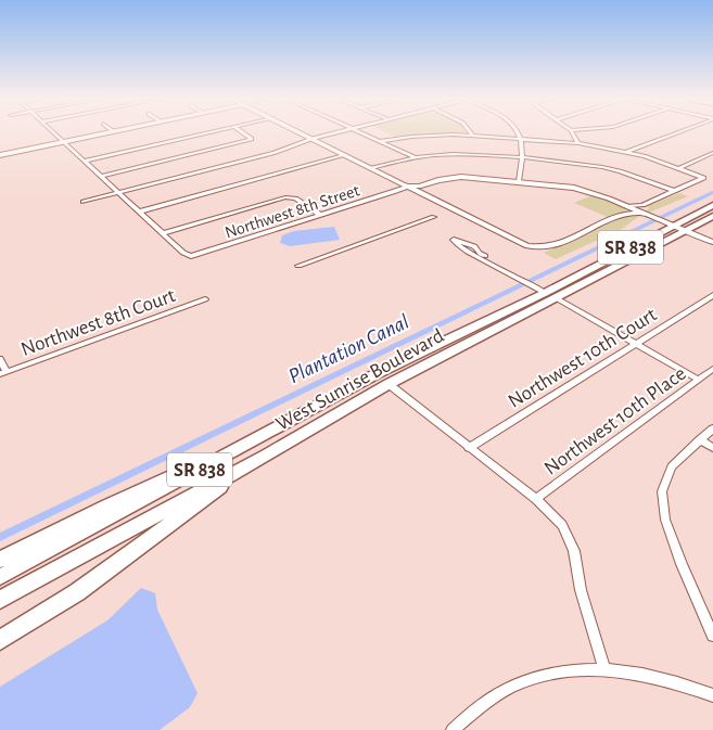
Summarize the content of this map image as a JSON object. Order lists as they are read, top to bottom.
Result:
{
  "streets": {
    "main road": ["SR 838", "West Sunrise Boulevard"],
    "street": [
      "Northwest 8th Street",
      "Northwest 8th Court",
      "Northwest 10th Court",
      "Northwest 10th Place"
    ]
  },
  "water": ["Plantation Canal"]
}
